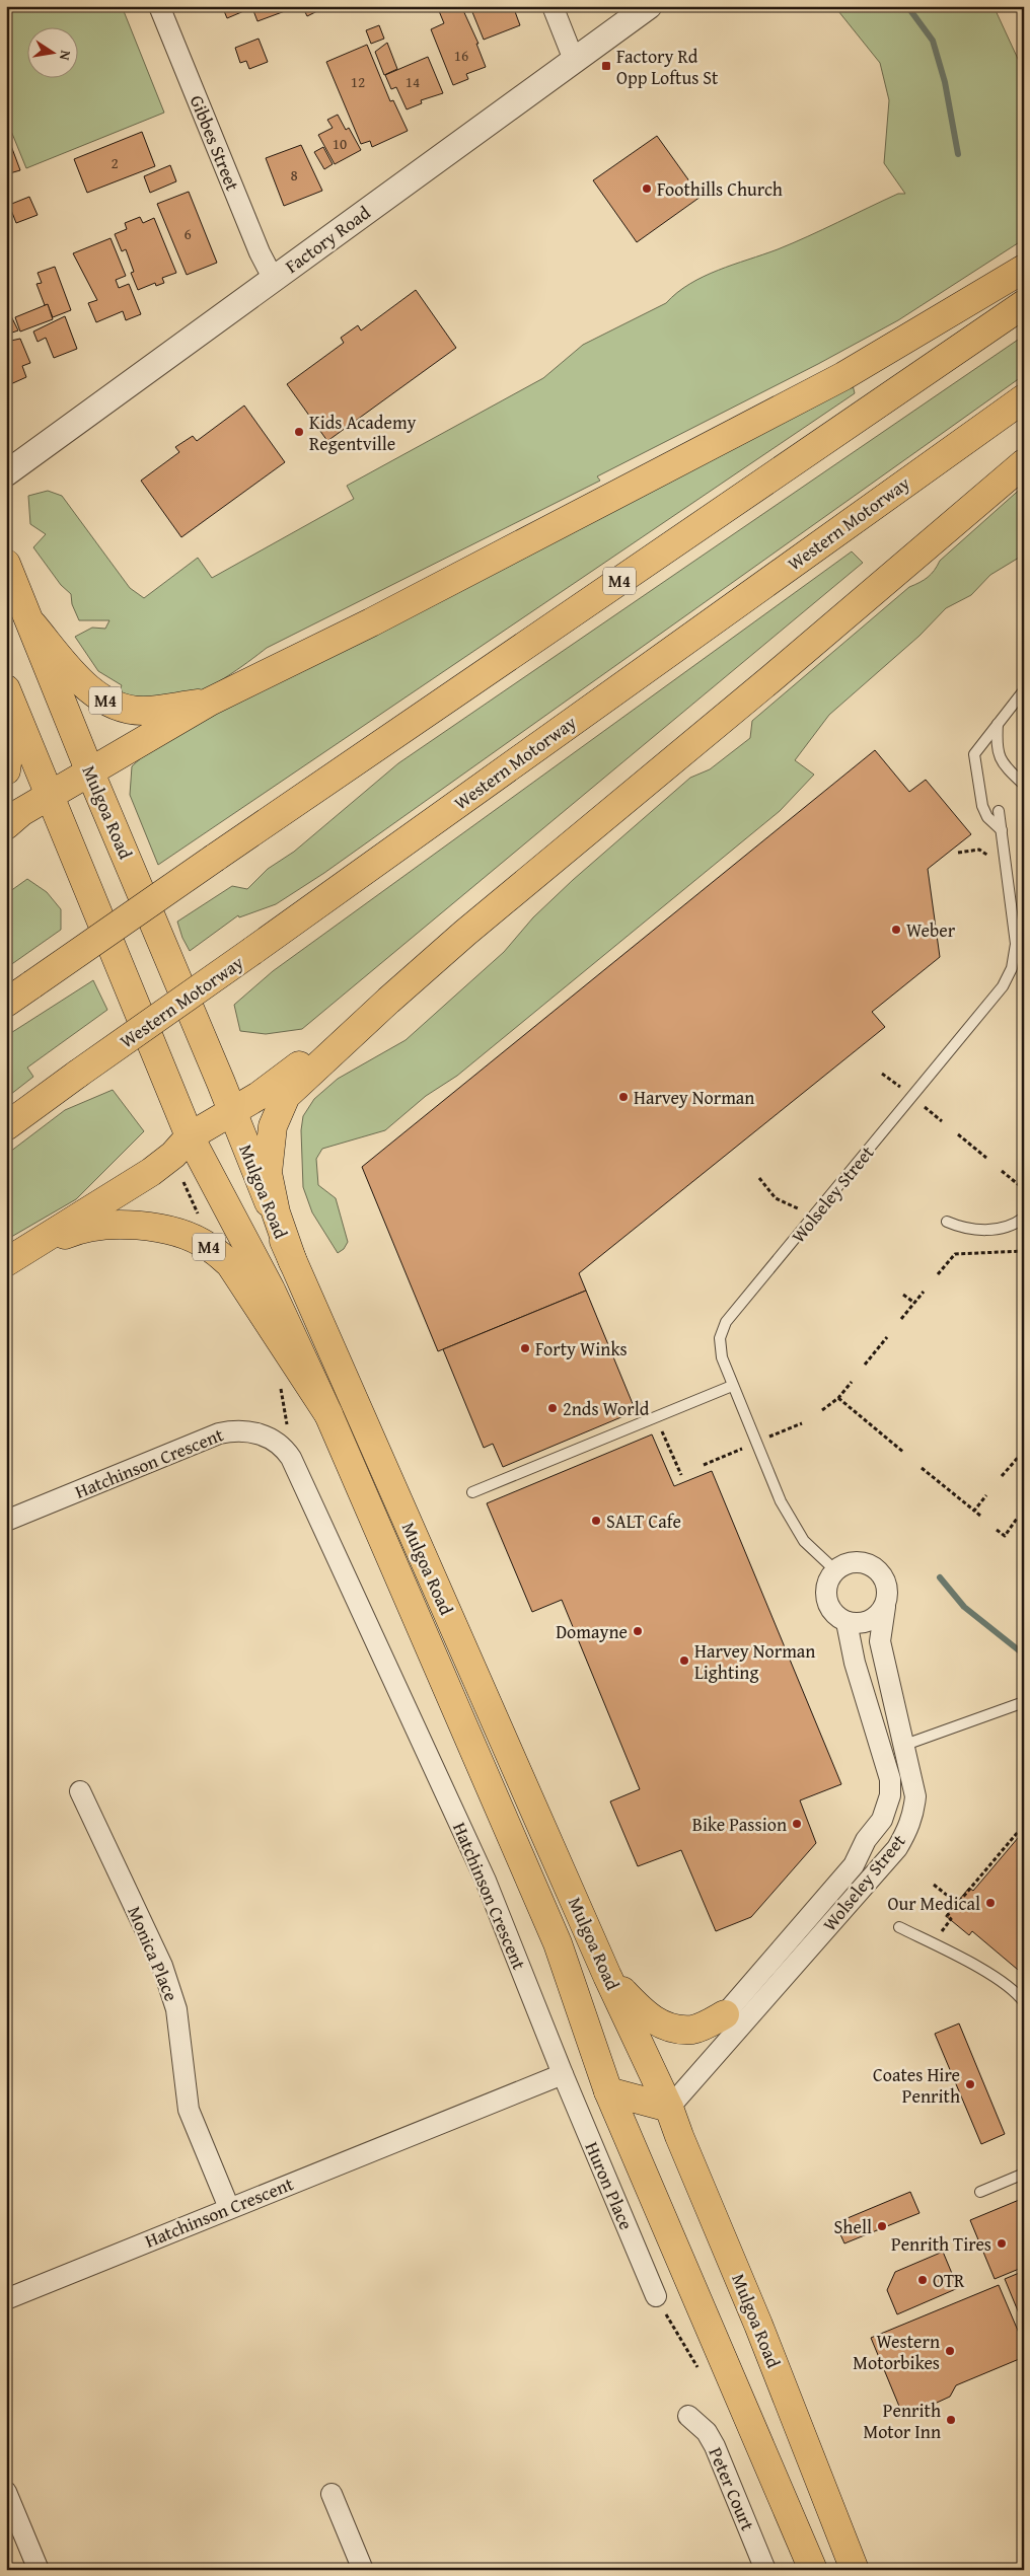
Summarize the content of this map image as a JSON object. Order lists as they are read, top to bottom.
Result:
{
  "streets": {
    "main road": ["Western Motorway", "M4", "Mulgoa Road"],
    "street": [
      "Gibbes Street",
      "Factory Road",
      "Wolseley Street",
      "Hatchinson Crescent",
      "Monica Place",
      "Huron Place",
      "Peter Court"
    ]
  },
  "crossings": [
    ["Gibbes Street", "Factory Road"],
    ["M4", "Mulgoa Road"],
    ["Mulgoa Road", "Wolseley Street"],
    ["Hatchinson Crescent", "Monica Place"],
    ["Hatchinson Crescent", "Huron Place"]
  ],
  "places": {
    "transit": ["Factory Rd Opp Loftus St"],
    "other": [
      "Foothills Church",
      "Kids Academy Regentville",
      "Weber",
      "Harvey Norman",
      "Forty Winks",
      "2nds World",
      "SALT Cafe",
      "Domayne",
      "Harvey Norman Lighting",
      "Bike Passion",
      "Our Medical",
      "Coates Hire Penrith",
      "Shell",
      "Penrith Tires",
      "OTR",
      "Western Motorbikes",
      "Penrith Motor Inn"
    ]
  },
  "house_numbers": [
    "16",
    "12",
    "14",
    "10",
    "2",
    "8",
    "6"
  ],
  "north": "right"
}
